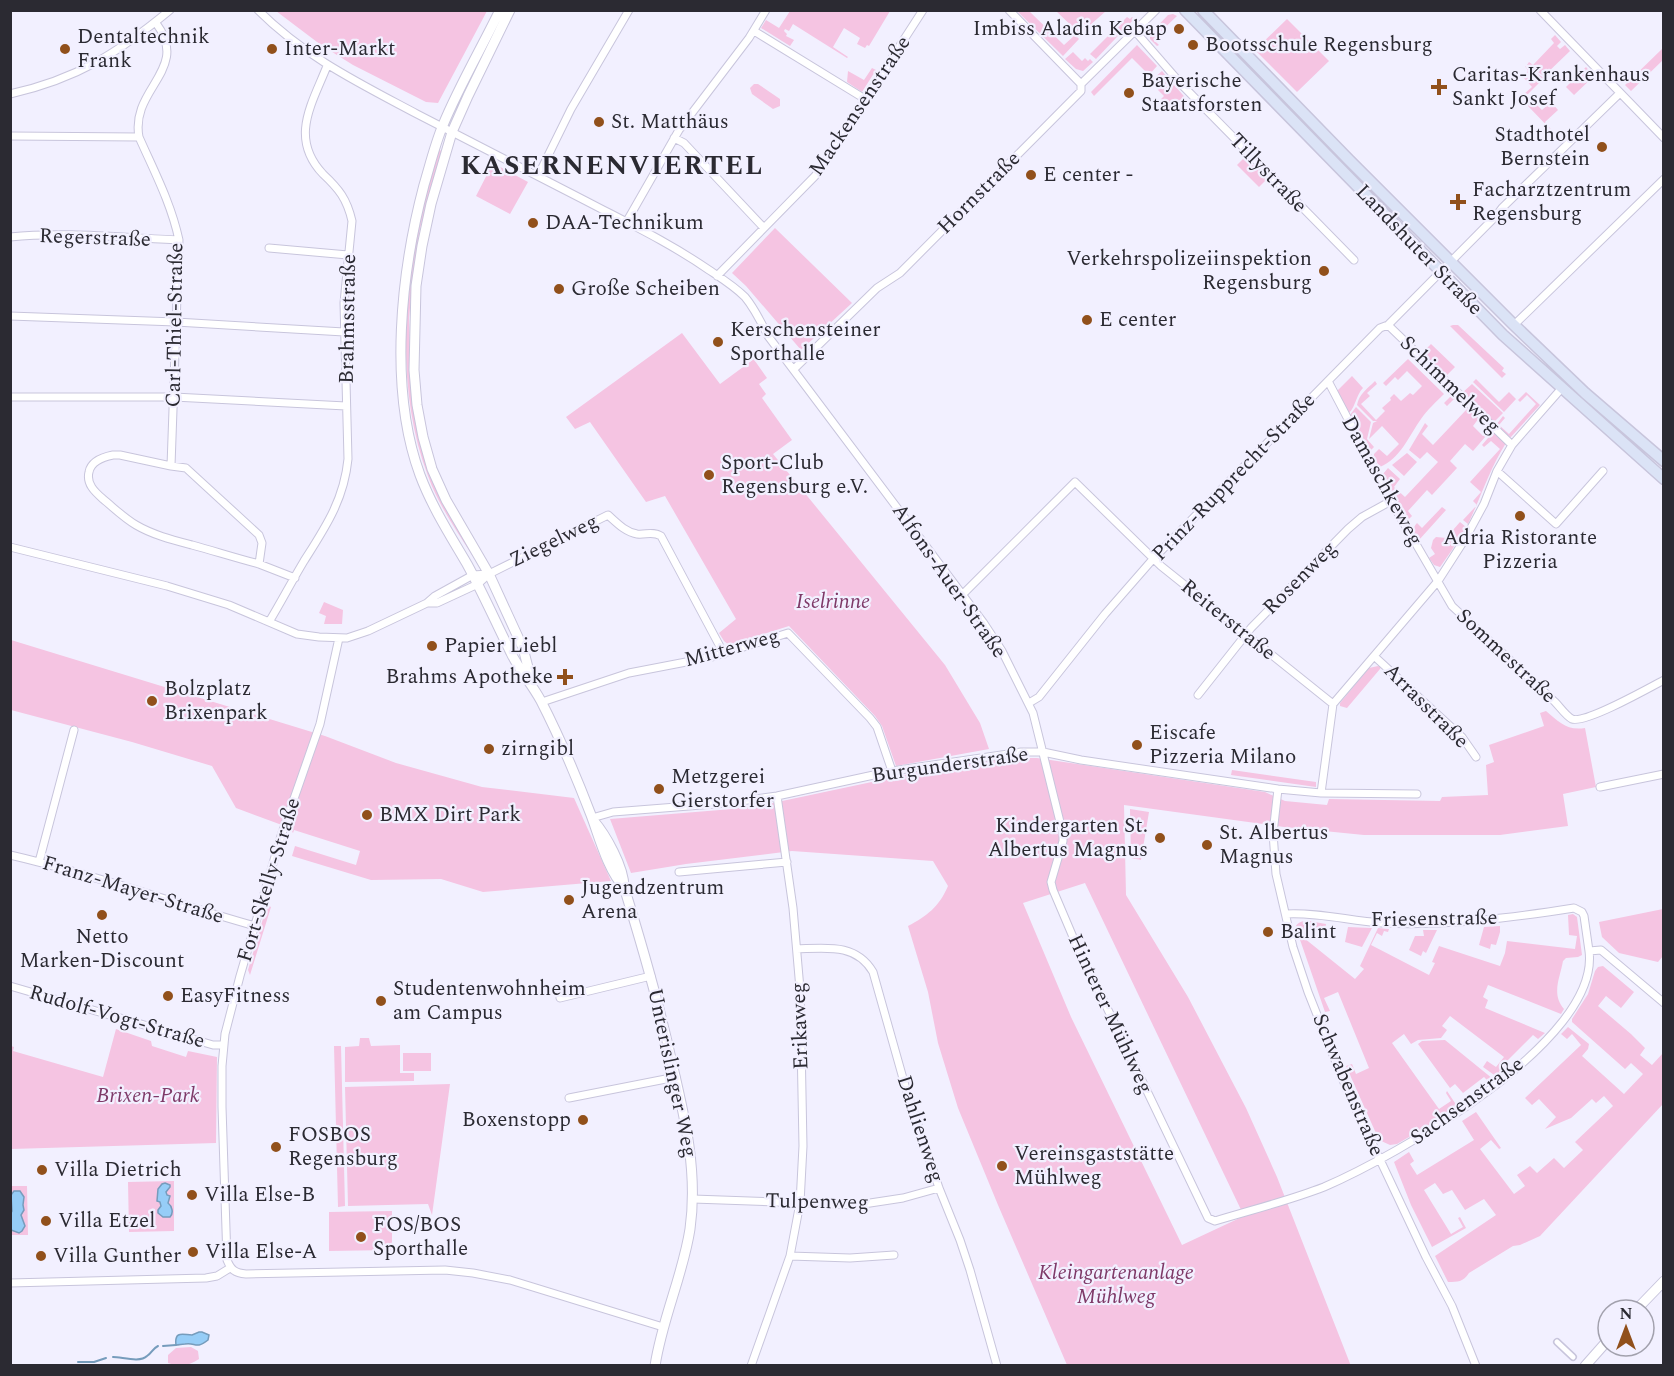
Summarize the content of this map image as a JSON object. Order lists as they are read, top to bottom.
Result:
{
  "streets": {
    "main road": ["Landshuter Straße"],
    "street": [
      "Mackensenstraße",
      "Tillystraße",
      "Hornstraße",
      "Regerstraße",
      "Brahmsstraße",
      "Carl-Thiel-Straße",
      "Schimmelweg",
      "Prinz-Rupprecht-Straße",
      "Damaschkeweg",
      "Ziegelweg",
      "Rosenweg",
      "Alfons-Auer-Straße",
      "Reiterstraße",
      "Mitterweg",
      "Sommestraße",
      "Arrasstraße",
      "Burgunderstraße",
      "Fort-Skelly-Straße",
      "Franz-Mayer-Straße",
      "Friesenstraße",
      "Hinterer Mühlweg",
      "Rudolf-Vogt-Straße",
      "Erikaweg",
      "Unterislinger Weg",
      "Schwabenstraße",
      "Sachsenstraße",
      "Dahlienweg",
      "Tulpenweg"
    ]
  },
  "crossings": [
    ["Mackensenstraße", "Alfons-Auer-Straße"],
    ["Tillystraße", "Hornstraße"],
    ["Hornstraße", "Alfons-Auer-Straße"],
    ["Regerstraße", "Carl-Thiel-Straße"],
    ["Landshuter Straße", "Prinz-Rupprecht-Straße"],
    ["Brahmsstraße", "Alfons-Auer-Straße"],
    ["Schimmelweg", "Prinz-Rupprecht-Straße"],
    ["Prinz-Rupprecht-Straße", "Damaschkeweg"],
    ["Prinz-Rupprecht-Straße", "Alfons-Auer-Straße"],
    ["Prinz-Rupprecht-Straße", "Reiterstraße"],
    ["Damaschkeweg", "Rosenweg"],
    ["Damaschkeweg", "Sommestraße"],
    ["Ziegelweg", "Mitterweg"],
    ["Rosenweg", "Reiterstraße"],
    ["Alfons-Auer-Straße", "Reiterstraße"],
    ["Alfons-Auer-Straße", "Burgunderstraße"],
    ["Alfons-Auer-Straße", "Hinterer Mühlweg"],
    ["Mitterweg", "Burgunderstraße"],
    ["Mitterweg", "Unterislinger Weg"],
    ["Burgunderstraße", "Hinterer Mühlweg"],
    ["Burgunderstraße", "Erikaweg"],
    ["Burgunderstraße", "Unterislinger Weg"],
    ["Burgunderstraße", "Schwabenstraße"],
    ["Fort-Skelly-Straße", "Franz-Mayer-Straße"],
    ["Fort-Skelly-Straße", "Rudolf-Vogt-Straße"],
    ["Friesenstraße", "Schwabenstraße"],
    ["Friesenstraße", "Sachsenstraße"],
    ["Hinterer Mühlweg", "Sachsenstraße"],
    ["Erikaweg", "Dahlienweg"],
    ["Erikaweg", "Tulpenweg"],
    ["Unterislinger Weg", "Tulpenweg"],
    ["Schwabenstraße", "Sachsenstraße"],
    ["Dahlienweg", "Tulpenweg"]
  ],
  "districts": ["KASERNENVIERTEL"],
  "parks": ["Iselrinne", "Brixen-Park", "Kleingartenanlage Mühlweg"],
  "places": {
    "other": [
      "Imbiss Aladin Kebap",
      "Bootsschule Regensburg",
      "Dentaltechnik Frank",
      "Inter-Markt",
      "Bayerische Staatsforsten",
      "St. Matthäus",
      "Stadthotel Bernstein",
      "E center -",
      "DAA-Technikum",
      "Verkehrspolizeiinspektion Regensburg",
      "Große Scheiben",
      "E center",
      "Kerschensteiner Sporthalle",
      "Sport-Club Regensburg e.V.",
      "Adria Ristorante Pizzeria",
      "Papier Liebl",
      "Bolzplatz Brixenpark",
      "Eiscafe Pizzeria Milano",
      "zirngibl",
      "Metzgerei Gierstorfer",
      "BMX Dirt Park",
      "Kindergarten St. Albertus Magnus",
      "St. Albertus Magnus",
      "Jugendzentrum Arena",
      "Netto Marken-Discount",
      "Balint",
      "EasyFitness",
      "Studentenwohnheim am Campus",
      "Boxenstopp",
      "FOSBOS Regensburg",
      "Vereinsgaststätte Mühlweg",
      "Villa Dietrich",
      "Villa Else-B",
      "Villa Etzel",
      "FOS/BOS Sporthalle",
      "Villa Else-A",
      "Villa Gunther"
    ],
    "health": ["Caritas-Krankenhaus Sankt Josef", "Facharztzentrum Regensburg", "Brahms Apotheke"]
  },
  "north": "top"
}
